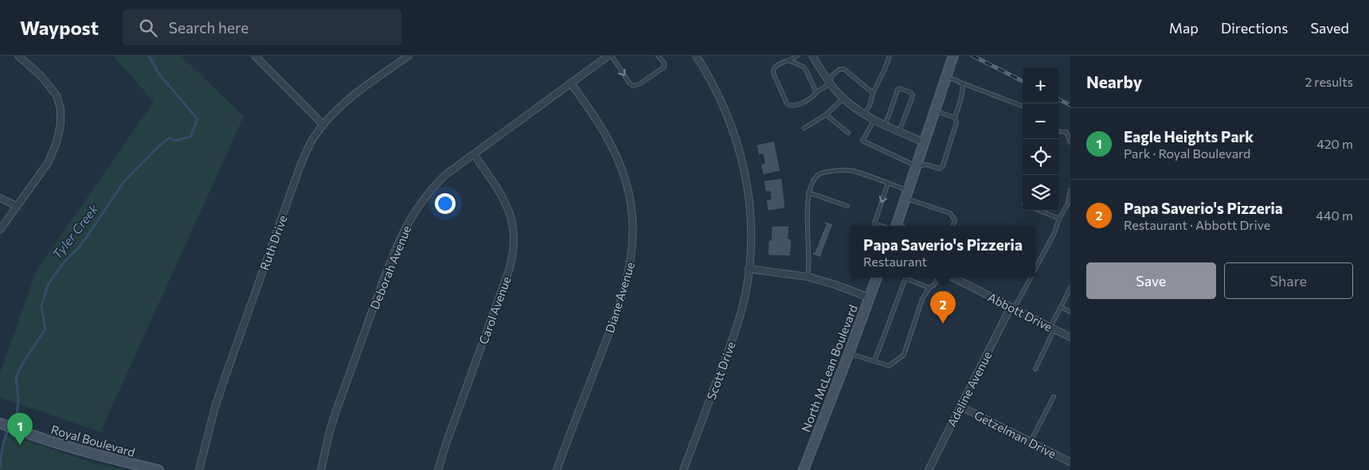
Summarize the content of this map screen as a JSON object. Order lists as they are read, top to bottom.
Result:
{
  "streets": {
    "main road": ["North McLean Boulevard", "Royal Boulevard"],
    "street": [
      "Ruth Drive",
      "Deborah Avenue",
      "Diane Avenue",
      "Carol Avenue",
      "Abbott Drive",
      "Scott Drive",
      "Adeline Avenue",
      "Getzelman Drive"
    ]
  },
  "crossings": [
    ["Deborah Avenue", "Diane Avenue"],
    ["Deborah Avenue", "Carol Avenue"],
    ["Abbott Drive", "Adeline Avenue"],
    ["Adeline Avenue", "Getzelman Drive"]
  ],
  "water": ["Tyler Creek"],
  "page": {
    "header": "Waypost",
    "search": "Search here",
    "nav": ["Map", "Directions", "Saved"],
    "heading": ["Nearby", "2 results"],
    "map_buttons": ["+", "−"],
    "list": [
      {
        "mark": "1",
        "name": "Eagle Heights Park",
        "note": "Park · Royal Boulevard",
        "value": "420 m"
      },
      {
        "mark": "2",
        "name": "Papa Saverio's Pizzeria",
        "note": "Restaurant · Abbott Drive",
        "value": "440 m"
      }
    ],
    "popup": ["Papa Saverio's Pizzeria", "Restaurant"],
    "buttons": ["Save", "Share"],
    "pins": ["2", "1"]
  }
}
